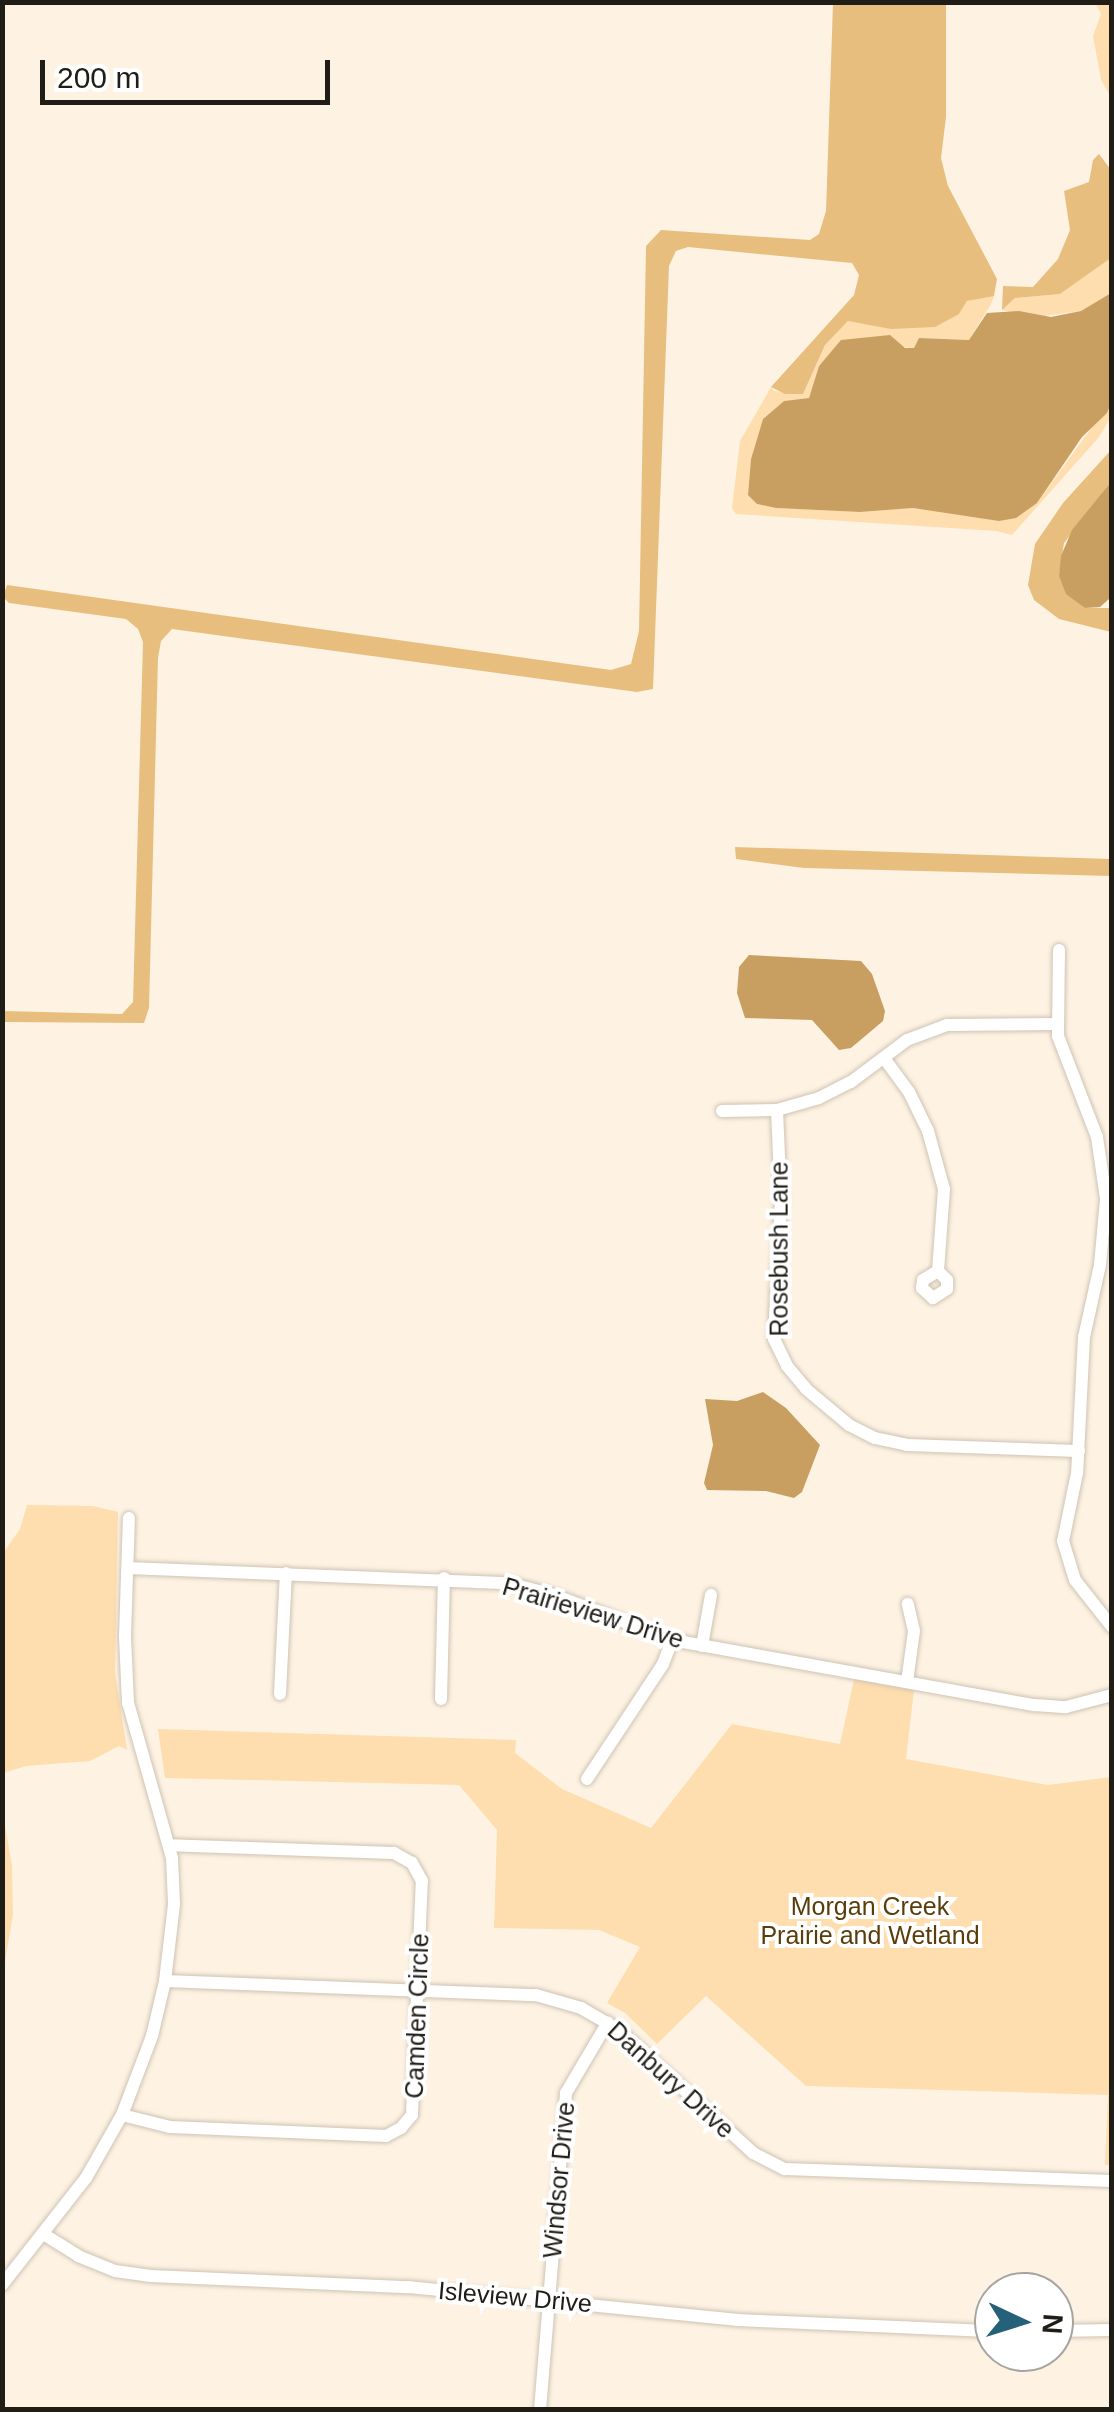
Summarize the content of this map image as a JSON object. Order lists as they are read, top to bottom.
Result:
{
  "streets": {
    "street": [
      "Rosebush Lane",
      "Prairieview Drive",
      "Camden Circle",
      "Danbury Drive",
      "Windsor Drive",
      "Isleview Drive"
    ]
  },
  "crossings": [
    ["Camden Circle", "Danbury Drive"],
    ["Danbury Drive", "Windsor Drive"],
    ["Windsor Drive", "Isleview Drive"]
  ],
  "parks": ["Morgan Creek Prairie and Wetland"],
  "scale_bar": "200 m",
  "north": "right"
}
